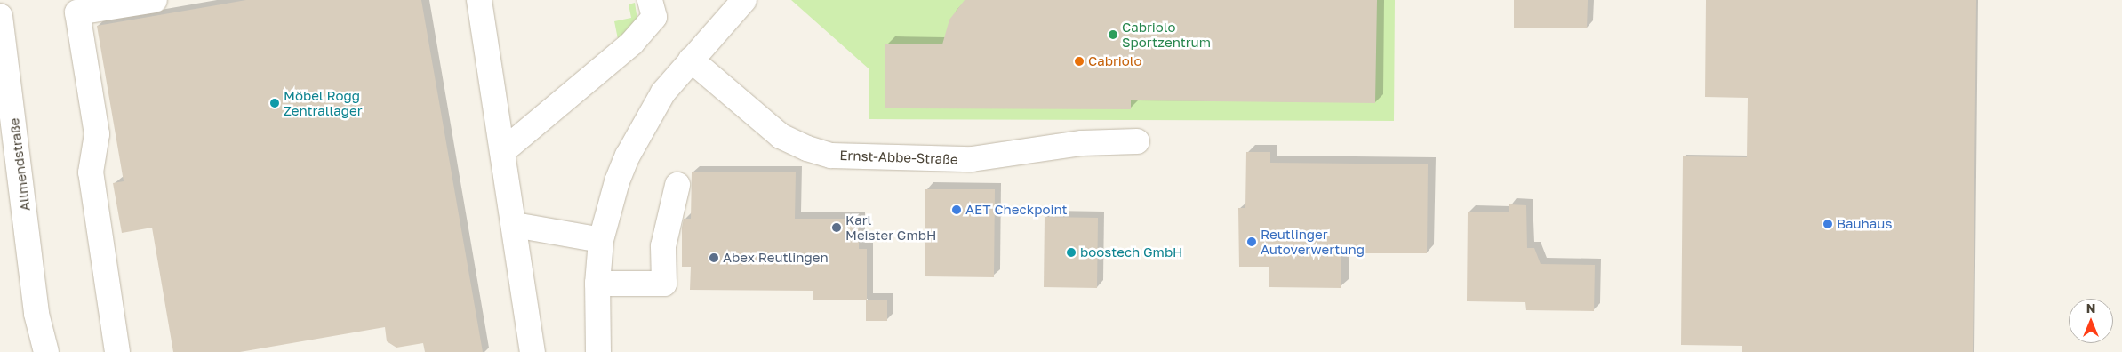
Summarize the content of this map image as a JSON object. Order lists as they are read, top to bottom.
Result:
{
  "streets": {
    "street": ["Ernst-Abbe-Straße", "Allmendstraße"]
  },
  "places": [
    "Cabriolo Sportzentrum",
    "Cabriolo",
    "Möbel Rogg Zentrallager",
    "AET Checkpoint",
    "Bauhaus",
    "Karl Meister GmbH",
    "Reutlinger Autoverwertung",
    "boostech GmbH",
    "Abex Reutlingen"
  ],
  "north": "top"
}
